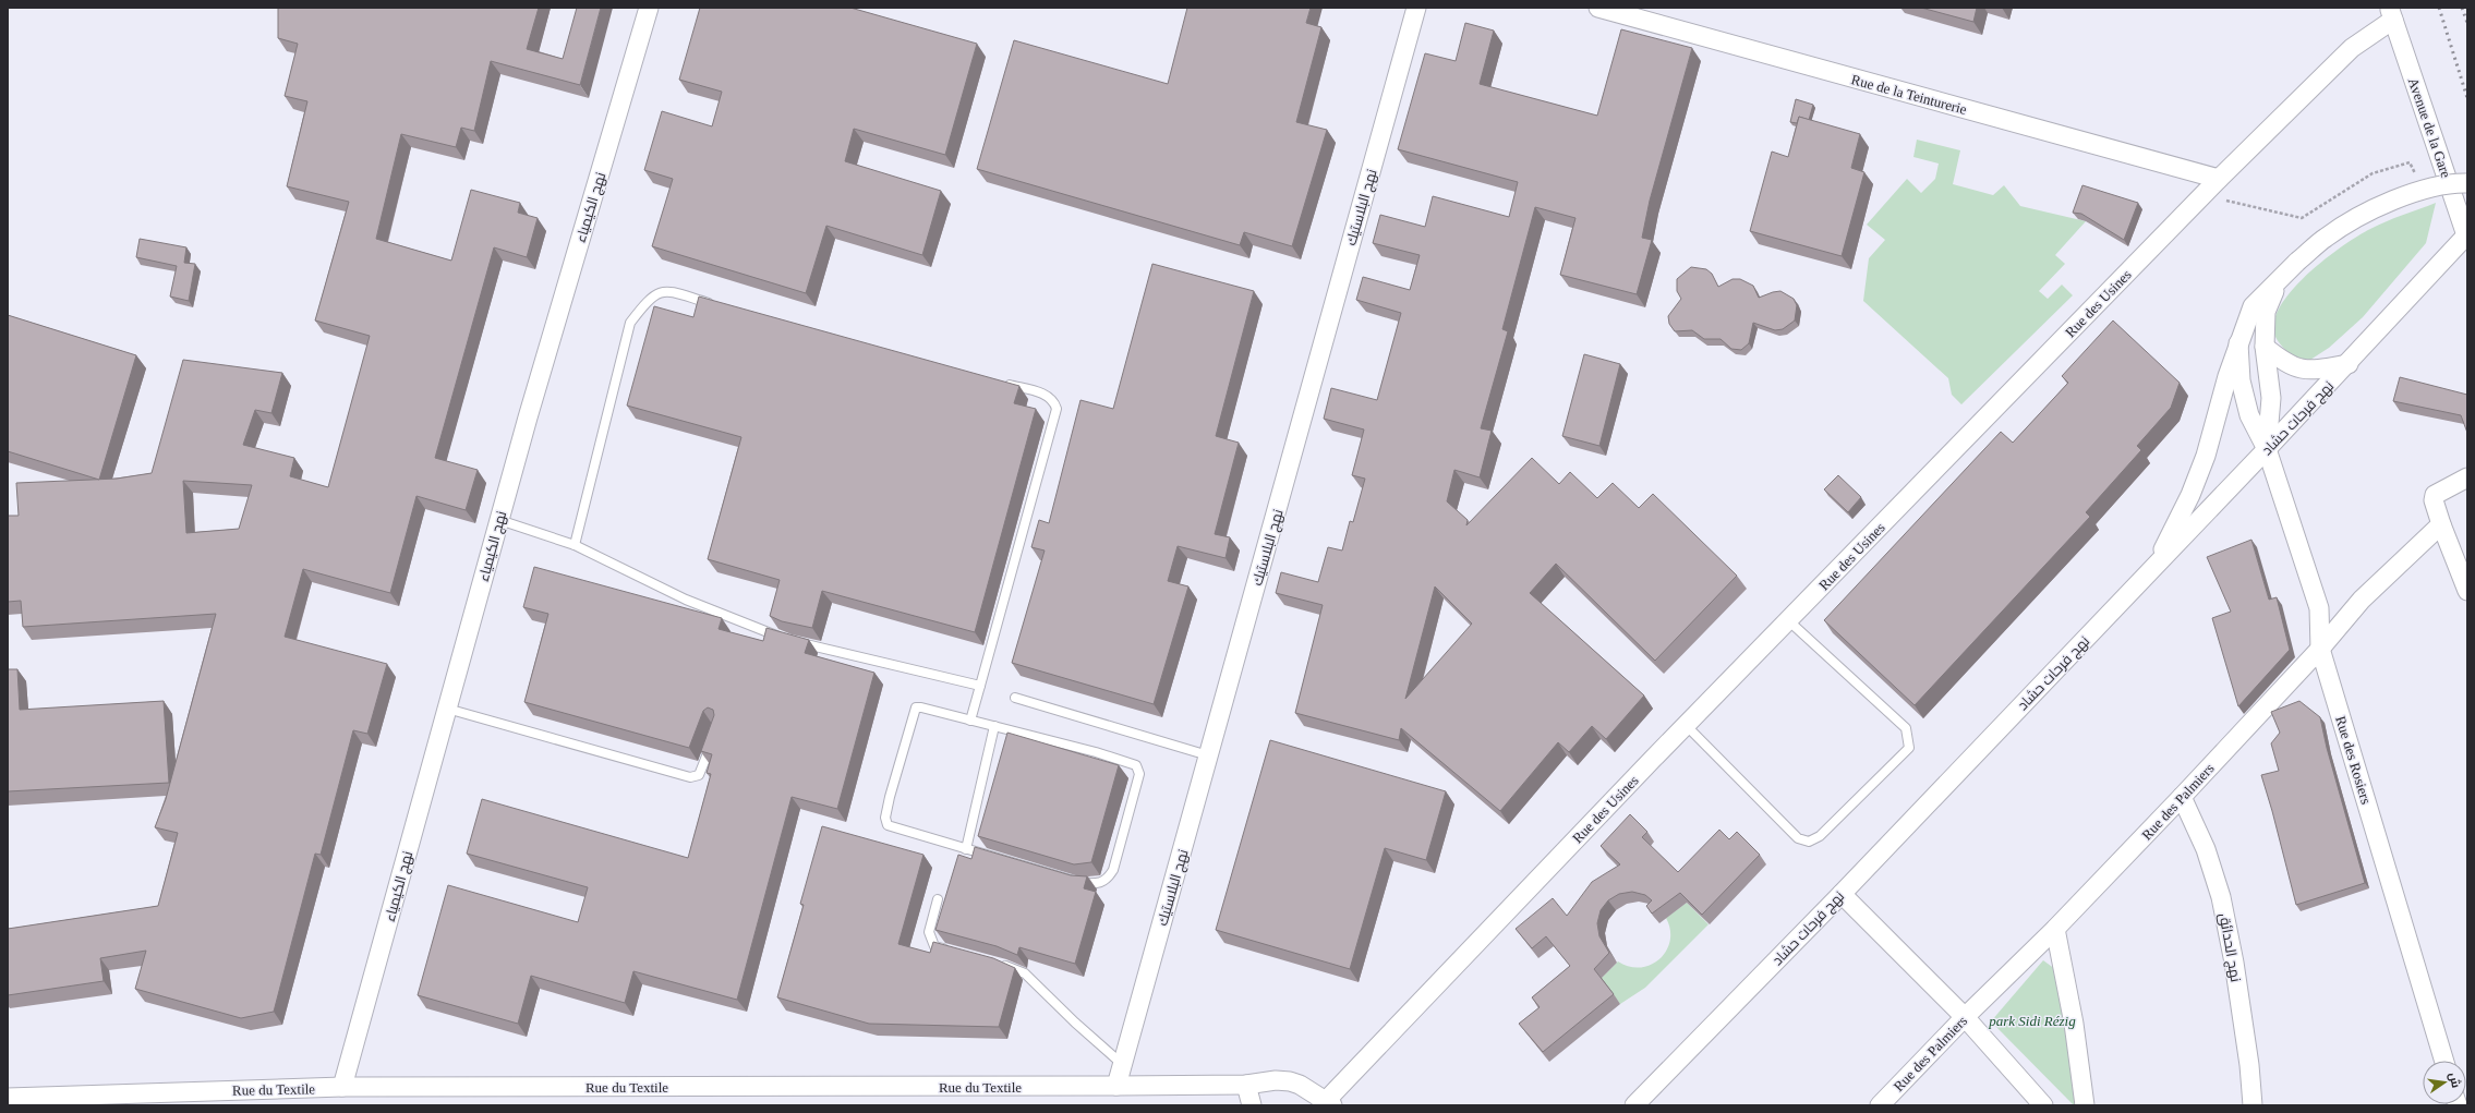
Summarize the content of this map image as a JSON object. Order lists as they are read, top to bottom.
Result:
{
  "streets": {
    "street": [
      "Rue de la Teinturerie",
      "Avenue de la Gare",
      "نهج الكيمياء",
      "نهج البلاستيك",
      "Rue des Usines",
      "نهج فرحات حشاد",
      "Rue des Rosiers",
      "Rue des Palmiers",
      "نهج الحدائق",
      "Rue du Textile"
    ]
  },
  "crossings": [
    ["Rue de la Teinturerie", "Rue des Usines"],
    ["Avenue de la Gare", "Rue des Usines"],
    ["Avenue de la Gare", "نهج فرحات حشاد"],
    ["نهج الكيمياء", "Rue du Textile"],
    ["نهج البلاستيك", "Rue du Textile"],
    ["Rue des Usines", "Rue du Textile"],
    ["نهج فرحات حشاد", "Rue des Rosiers"],
    ["Rue des Rosiers", "Rue des Palmiers"],
    ["Rue des Palmiers", "نهج الحدائق"]
  ],
  "parks": ["park Sidi Rézig"],
  "north": "right"
}
